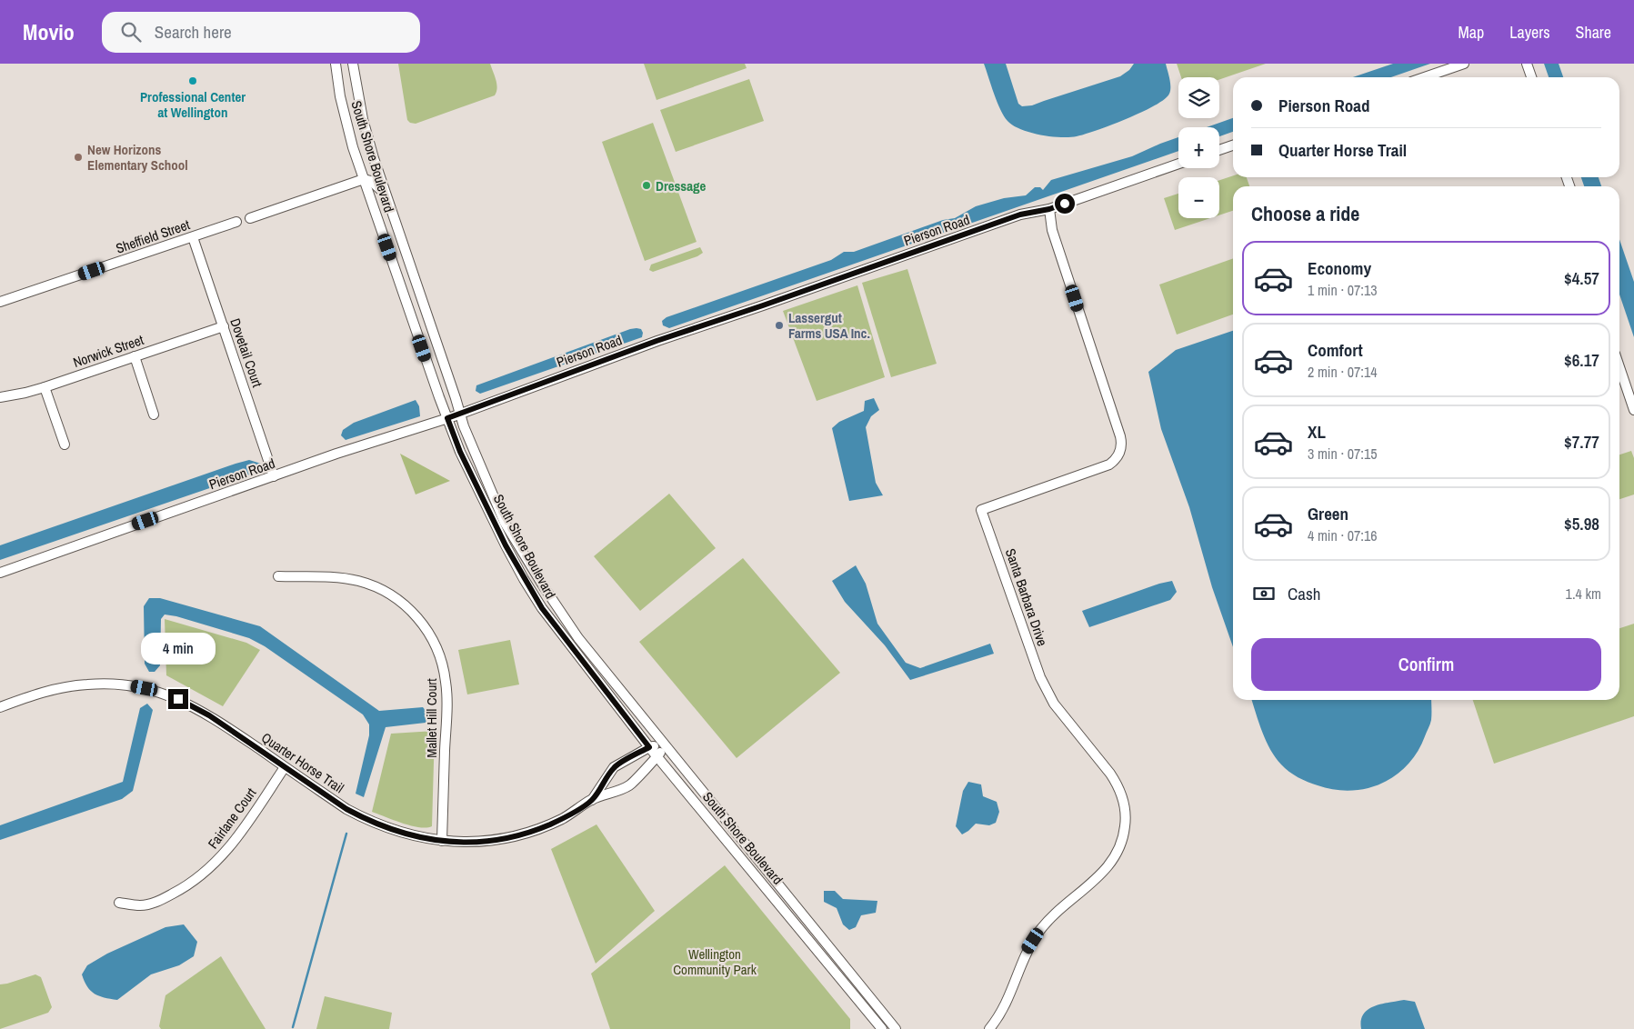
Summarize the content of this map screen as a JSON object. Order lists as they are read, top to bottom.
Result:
{
  "streets": {
    "street": [
      "South Shore Boulevard",
      "Pierson Road",
      "Sheffield Street",
      "Norwick Street",
      "Dovetail Court",
      "Santa Barbara Drive",
      "Mallet Hill Court",
      "Quarter Horse Trail",
      "Fairlane Court"
    ]
  },
  "crossings": [
    ["South Shore Boulevard", "Pierson Road"],
    ["South Shore Boulevard", "Quarter Horse Trail"],
    ["Pierson Road", "Dovetail Court"],
    ["Pierson Road", "Santa Barbara Drive"],
    ["Sheffield Street", "Dovetail Court"],
    ["Norwick Street", "Dovetail Court"],
    ["Mallet Hill Court", "Quarter Horse Trail"],
    ["Quarter Horse Trail", "Fairlane Court"]
  ],
  "parks": ["Wellington Community Park"],
  "places": [
    "Professional Center at Wellington",
    "New Horizons Elementary School",
    "Dressage",
    "Lassergut Farms USA Inc."
  ],
  "page": {
    "header": "Movio",
    "search": "Search here",
    "nav": ["Map", "Layers", "Share"],
    "map_buttons": ["+", "−"],
    "banner": ["Pierson Road", "Quarter Horse Trail"],
    "heading": "Choose a ride",
    "list": [
      {
        "name": "Economy",
        "note": "1 min · 07:13",
        "value": "$4.57"
      },
      {
        "name": "Comfort",
        "note": "2 min · 07:14",
        "value": "$6.17"
      },
      {
        "name": "XL",
        "note": "3 min · 07:15",
        "value": "$7.77"
      },
      {
        "name": "Green",
        "note": "4 min · 07:16",
        "value": "$5.98"
      }
    ],
    "pay": ["Cash", "1.4 km"],
    "buttons": "Confirm",
    "bubble": "4 min"
  }
}
